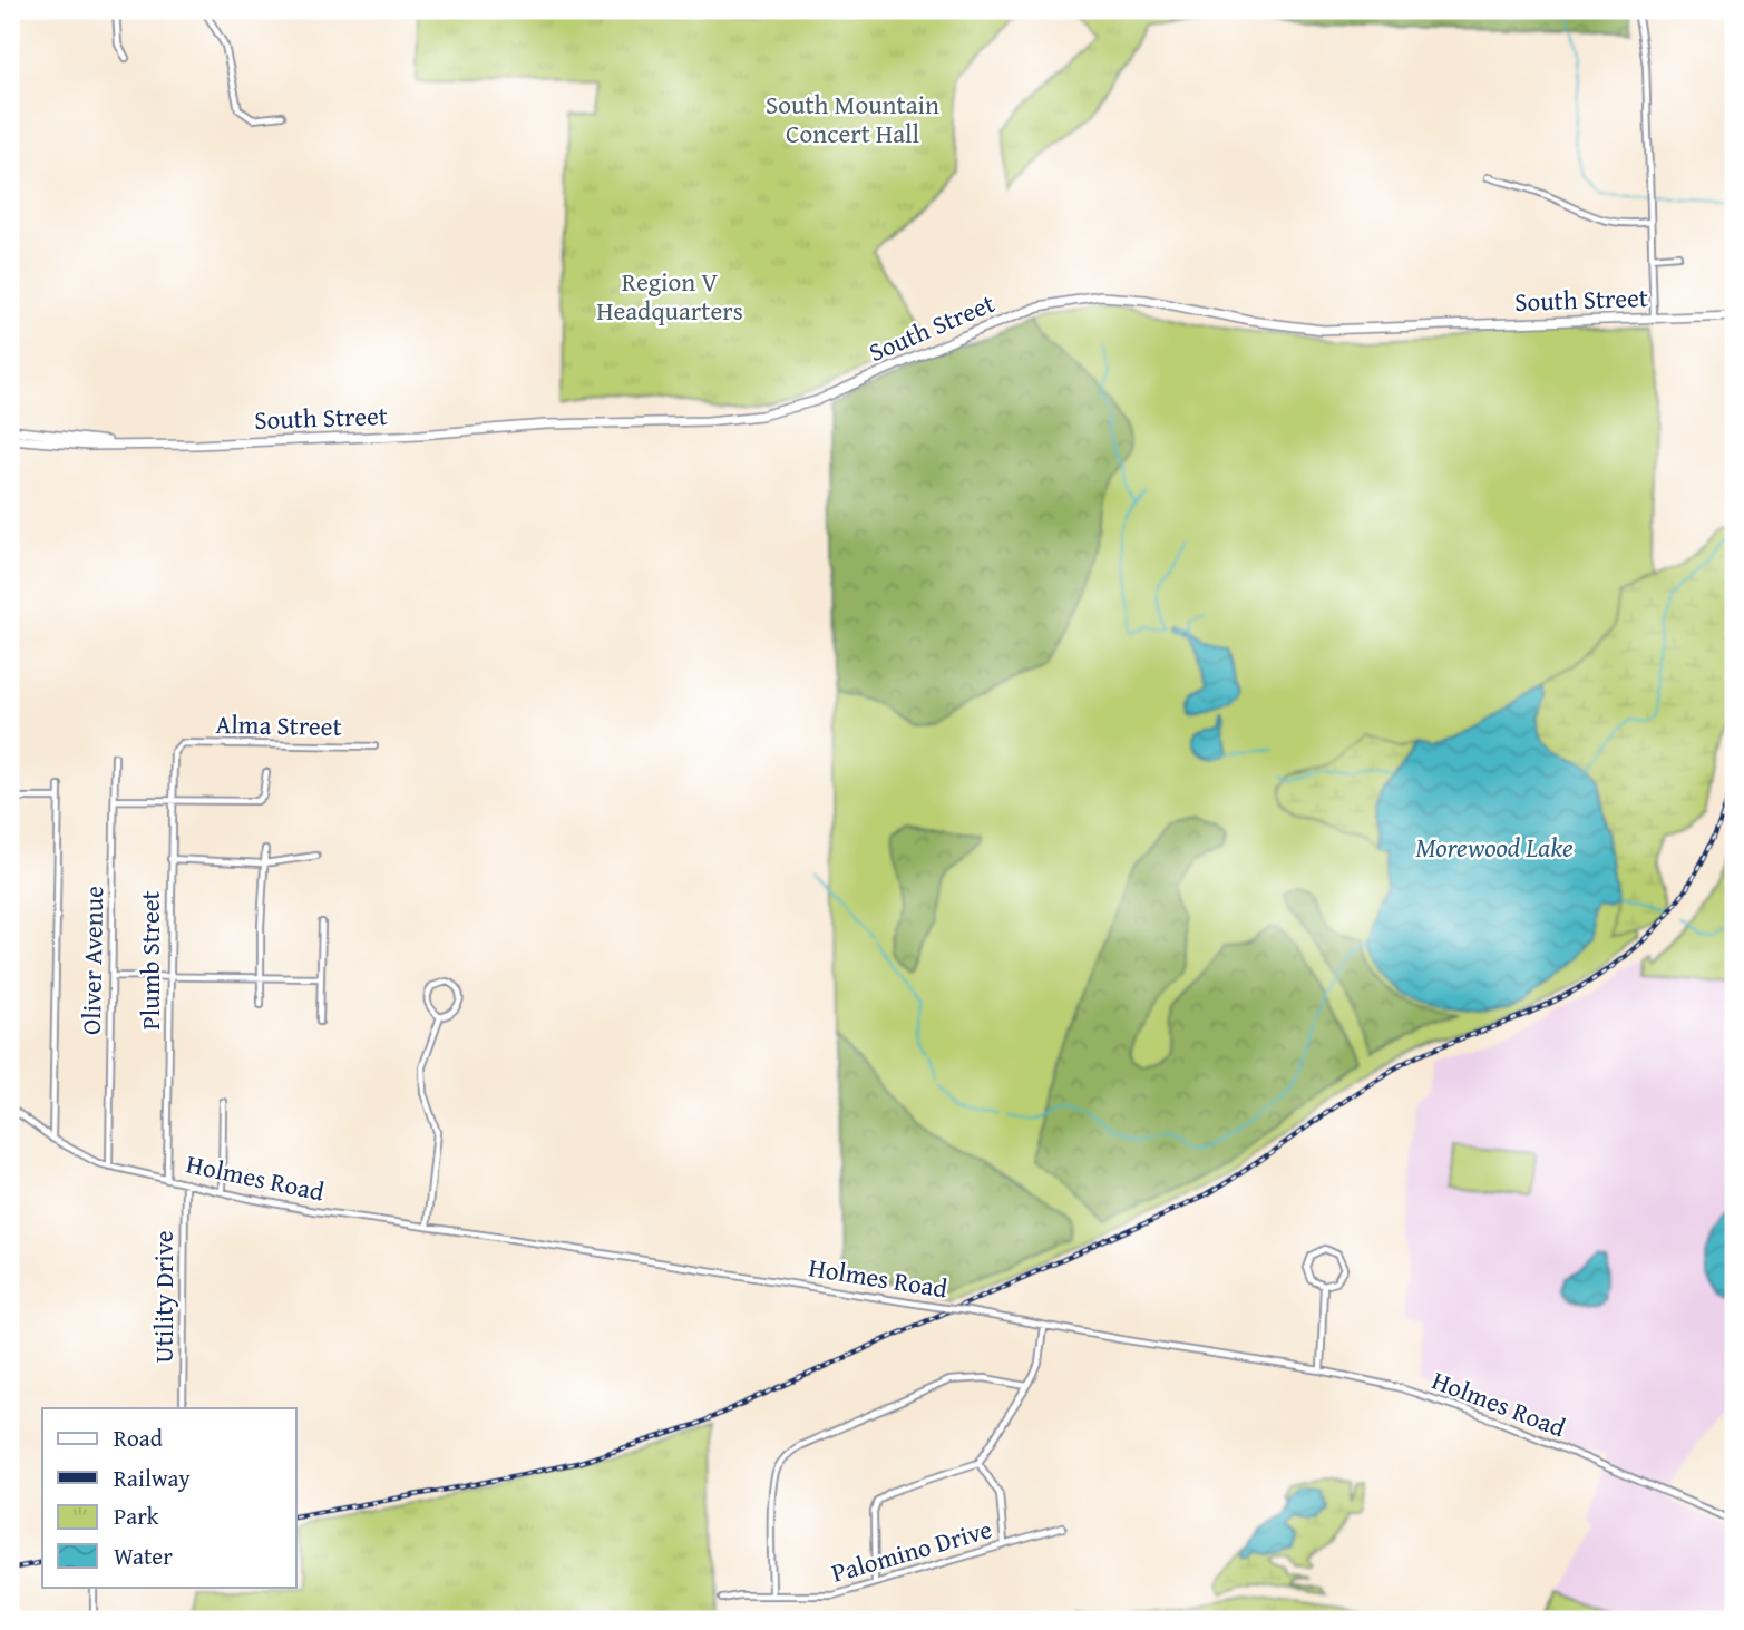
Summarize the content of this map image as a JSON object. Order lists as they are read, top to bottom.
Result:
{
  "streets": {
    "highway": ["South Street"],
    "street": [
      "Alma Street",
      "Oliver Avenue",
      "Plumb Street",
      "Holmes Road",
      "Utility Drive",
      "Palomino Drive"
    ]
  },
  "crossings": [
    ["Alma Street", "Plumb Street"],
    ["Oliver Avenue", "Holmes Road"],
    ["Plumb Street", "Holmes Road"],
    ["Holmes Road", "Utility Drive"]
  ],
  "water": ["Morewood Lake"],
  "parks": ["South Mountain Concert Hall", "Region V Headquarters"],
  "legend": [
    "Road",
    "Railway",
    "Park",
    "Water"
  ]
}
